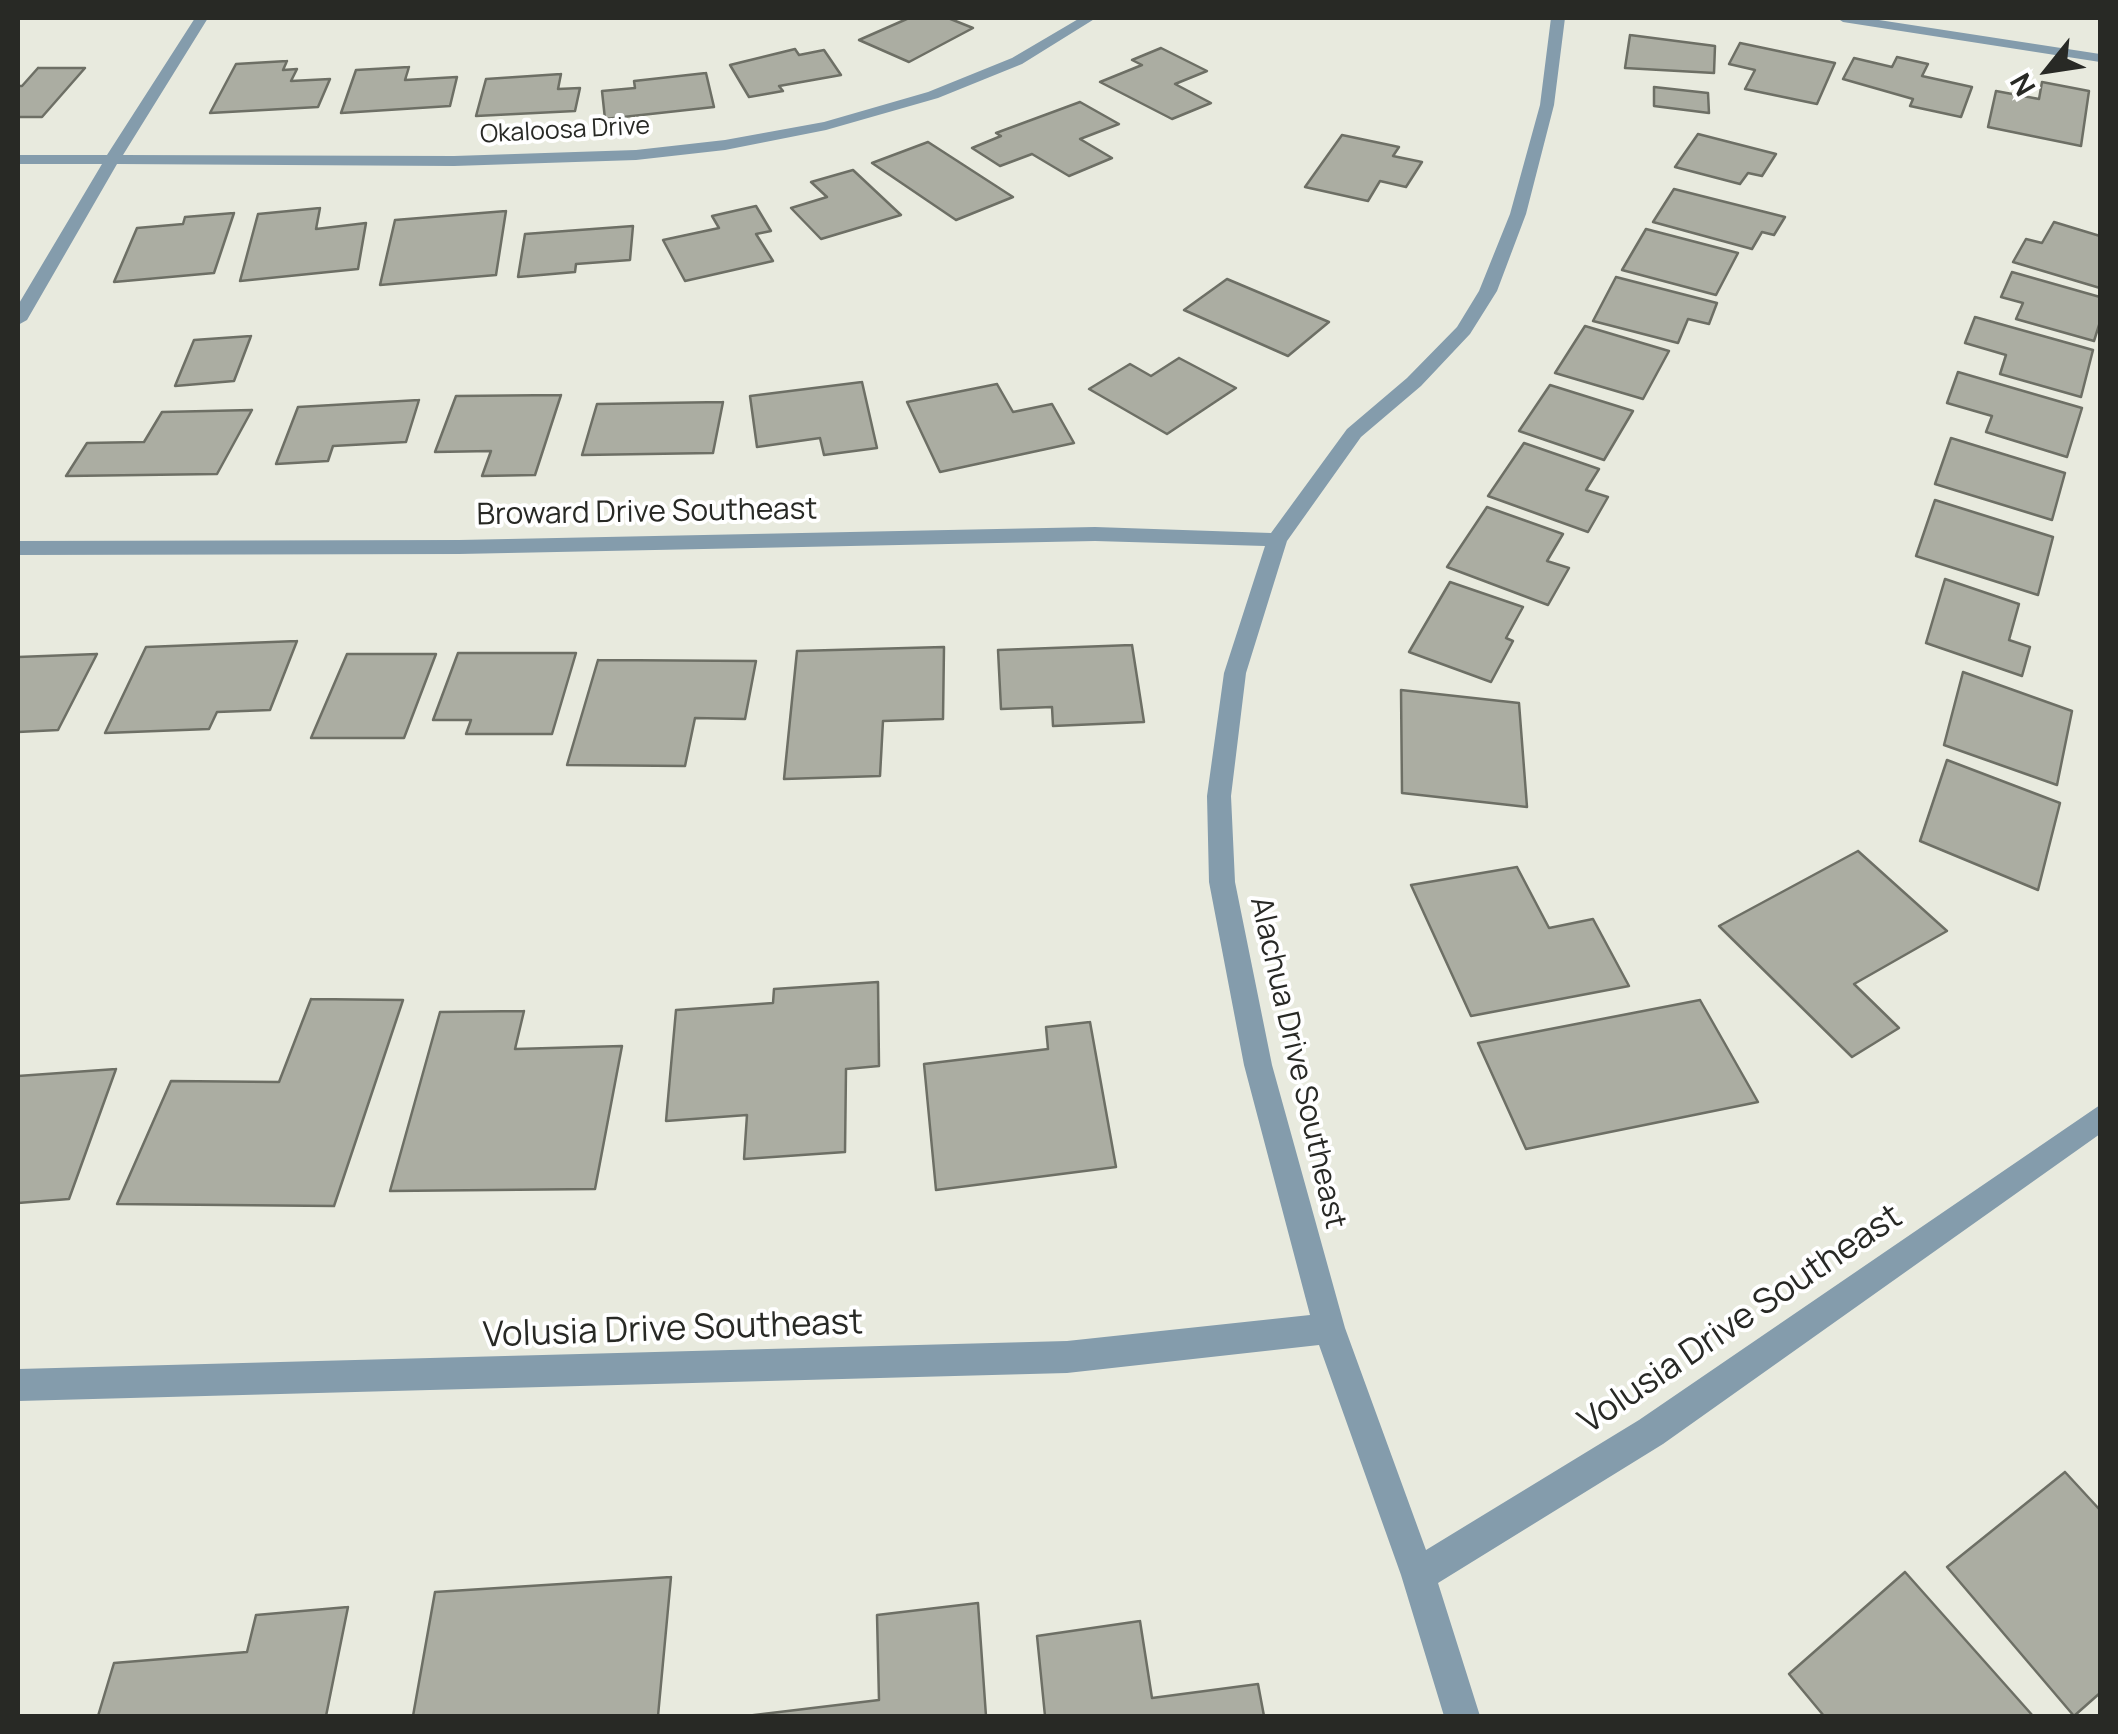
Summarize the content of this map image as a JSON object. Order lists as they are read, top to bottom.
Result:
{
  "streets": {
    "street": [
      "Okaloosa Drive",
      "Broward Drive Southeast",
      "Alachua Drive Southeast",
      "Volusia Drive Southeast"
    ]
  },
  "crossings": [
    ["Broward Drive Southeast", "Alachua Drive Southeast"],
    ["Alachua Drive Southeast", "Volusia Drive Southeast"]
  ],
  "north": "bottom left"
}
